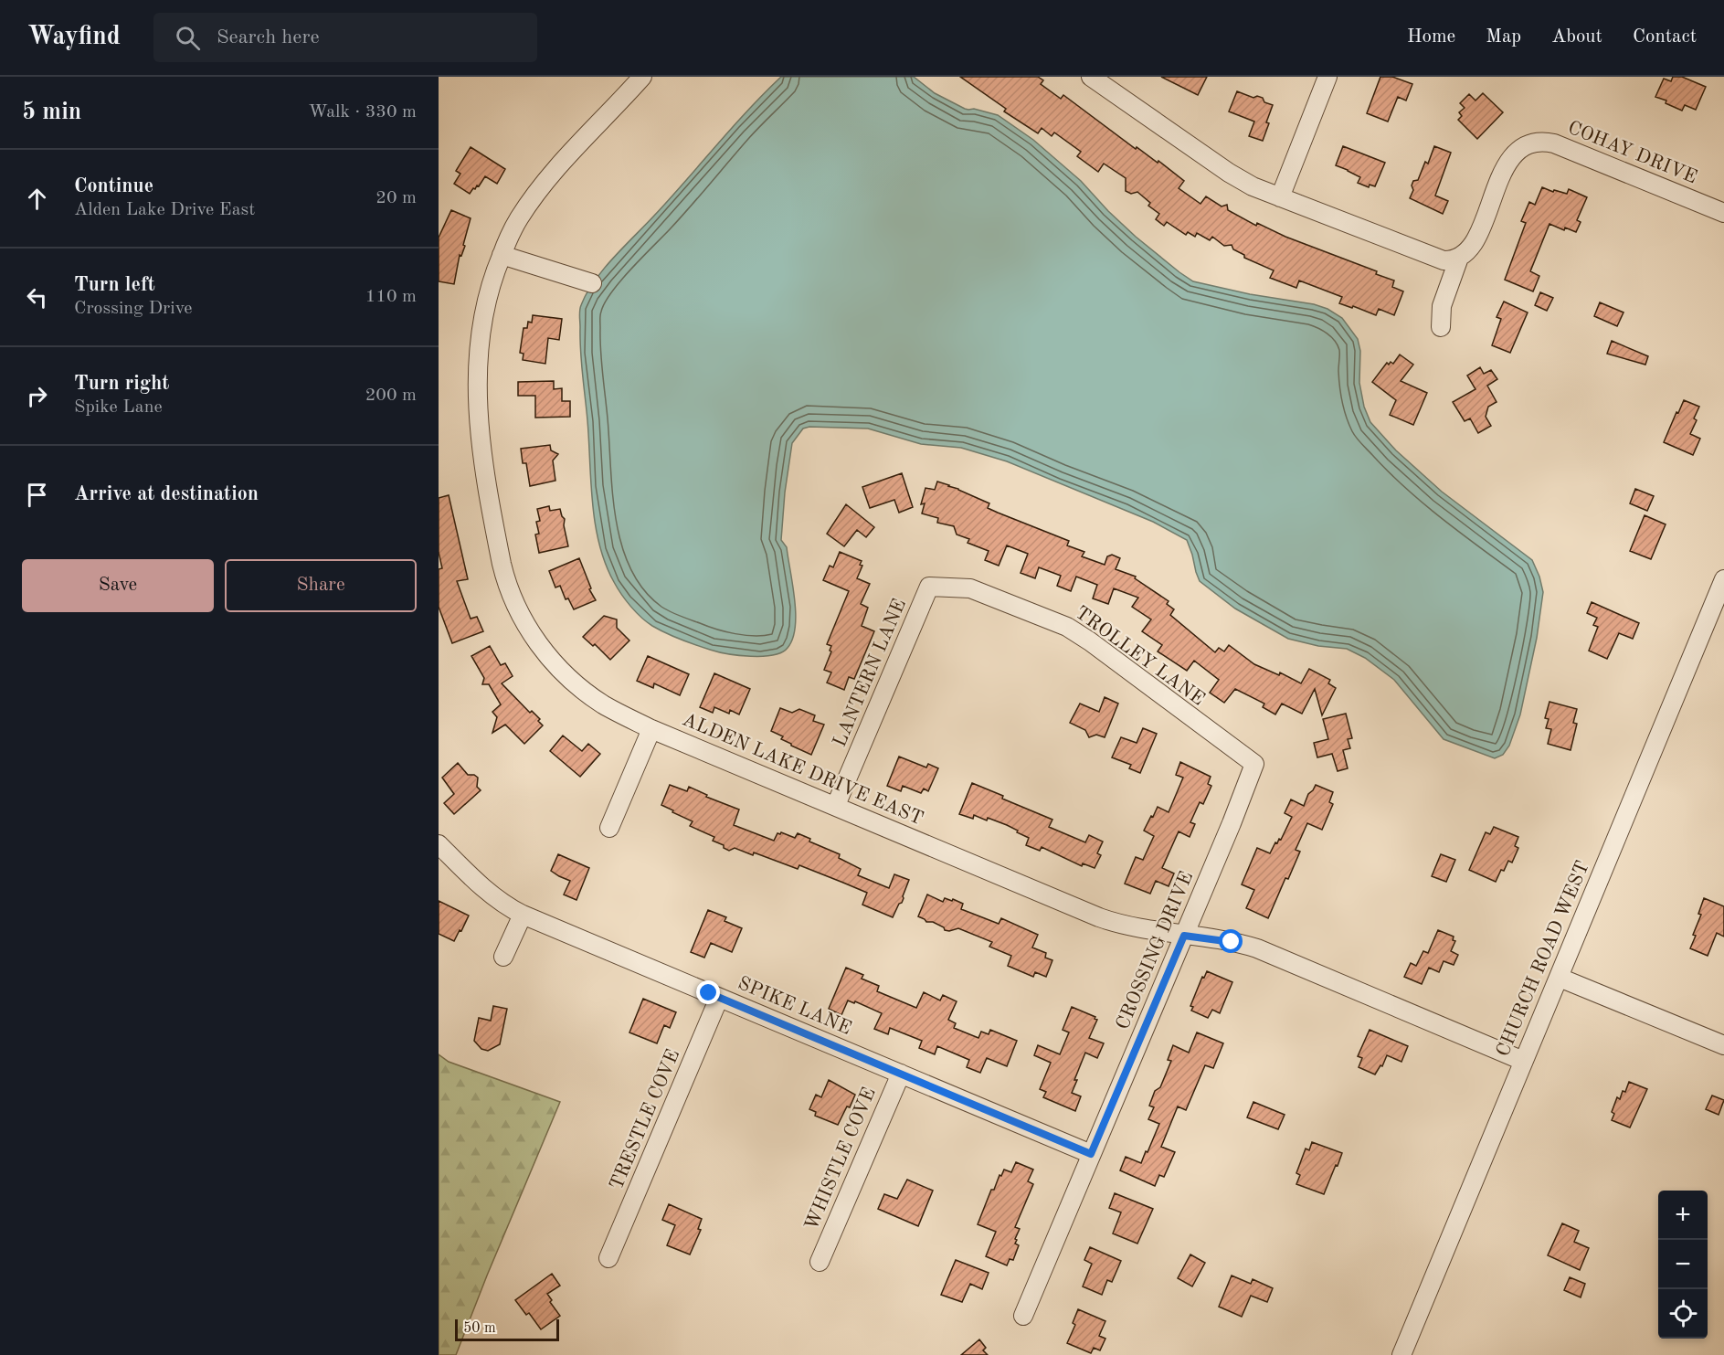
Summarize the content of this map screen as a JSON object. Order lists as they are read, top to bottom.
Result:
{
  "streets": {
    "street": [
      "COHAY DRIVE",
      "TROLLEY LANE",
      "LANTERN LANE",
      "ALDEN LAKE DRIVE EAST",
      "CROSSING DRIVE",
      "CHURCH ROAD WEST",
      "SPIKE LANE",
      "TRESTLE COVE",
      "WHISTLE COVE"
    ]
  },
  "crossings": [
    ["TROLLEY LANE", "LANTERN LANE"],
    ["TROLLEY LANE", "CROSSING DRIVE"],
    ["LANTERN LANE", "ALDEN LAKE DRIVE EAST"],
    ["ALDEN LAKE DRIVE EAST", "CROSSING DRIVE"],
    ["ALDEN LAKE DRIVE EAST", "CHURCH ROAD WEST"],
    ["CROSSING DRIVE", "SPIKE LANE"],
    ["SPIKE LANE", "TRESTLE COVE"],
    ["SPIKE LANE", "WHISTLE COVE"]
  ],
  "scale_bar": "50 m",
  "page": {
    "header": "Wayfind",
    "search": "Search here",
    "nav": [
      "Home",
      "Map",
      "About",
      "Contact"
    ],
    "heading": ["5 min", "Walk · 330 m"],
    "list": [
      ["Continue", "Alden Lake Drive East", "20 m"],
      ["Turn left", "Crossing Drive", "110 m"],
      ["Turn right", "Spike Lane", "200 m"],
      "Arrive at destination"
    ],
    "buttons": ["Save", "Share"],
    "map_buttons": ["+", "−"],
    "scale": "50 m"
  }
}
